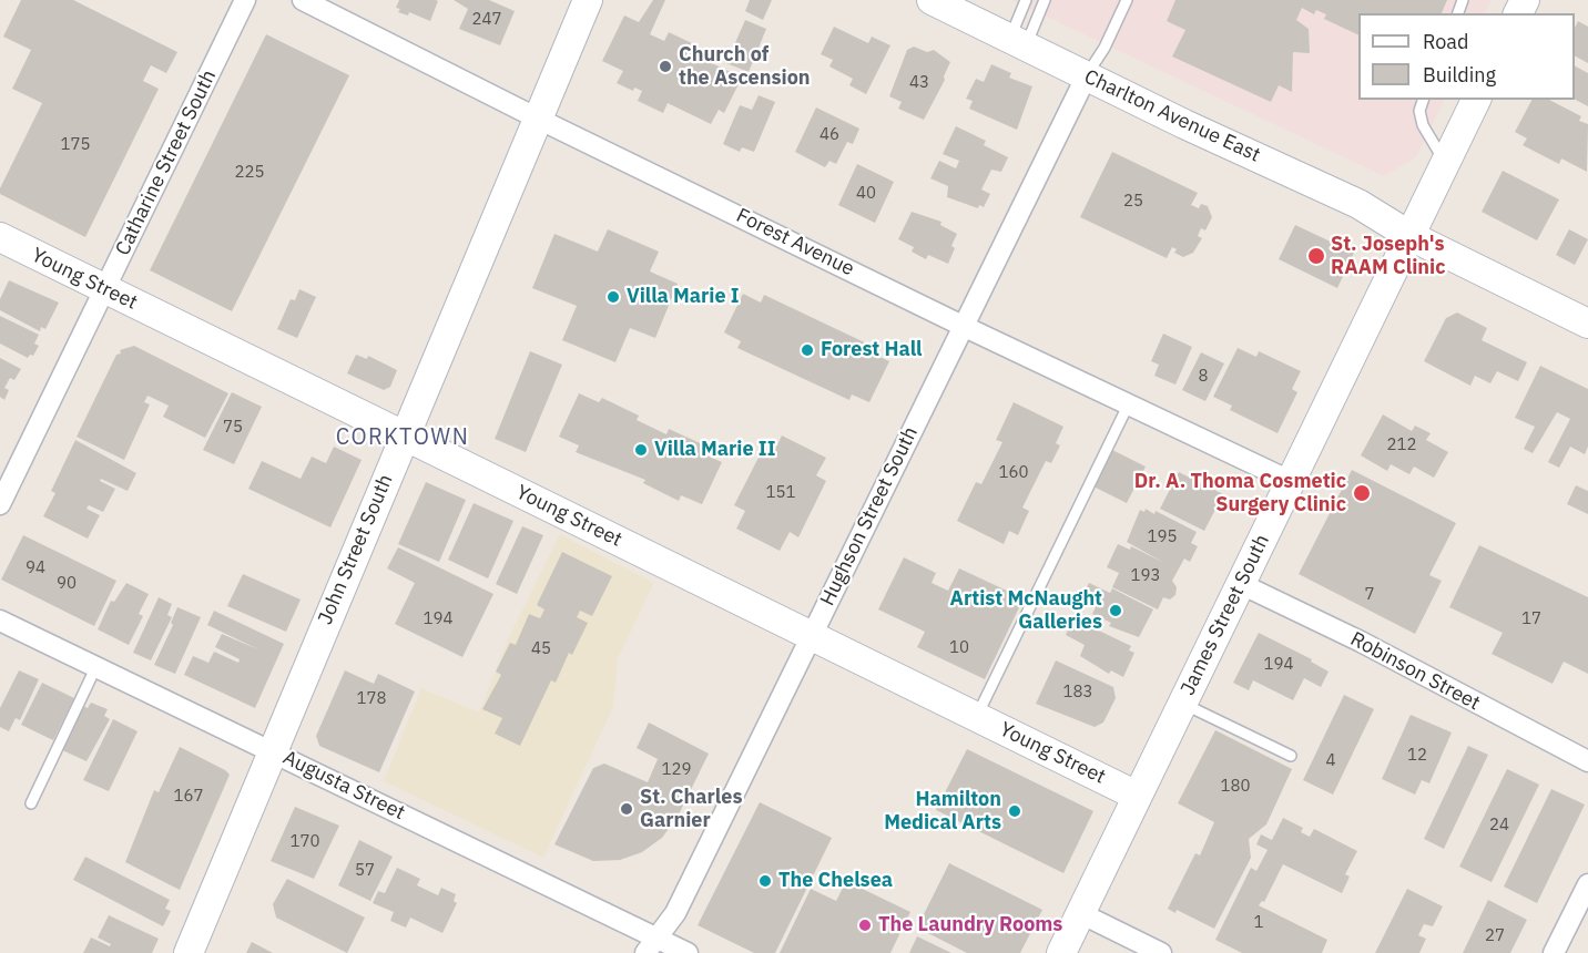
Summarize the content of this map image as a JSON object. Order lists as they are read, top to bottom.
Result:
{
  "streets": {
    "main road": [
      "Charlton Avenue East",
      "Young Street",
      "John Street South",
      "James Street South"
    ],
    "street": [
      "Catharine Street South",
      "Forest Avenue",
      "Hughson Street South",
      "Robinson Street",
      "Augusta Street"
    ]
  },
  "crossings": [
    ["Charlton Avenue East", "Hughson Street South"],
    ["Charlton Avenue East", "James Street South"],
    ["Catharine Street South", "Young Street"],
    ["Forest Avenue", "Hughson Street South"],
    ["Forest Avenue", "John Street South"],
    ["Forest Avenue", "James Street South"],
    ["Young Street", "Hughson Street South"],
    ["Young Street", "John Street South"],
    ["Young Street", "James Street South"],
    ["Hughson Street South", "Augusta Street"],
    ["John Street South", "Augusta Street"],
    ["James Street South", "Robinson Street"]
  ],
  "districts": ["CORKTOWN"],
  "places": [
    "Church of the Ascension",
    "St. Joseph's RAAM Clinic",
    "Villa Marie I",
    "Forest Hall",
    "Villa Marie II",
    "Dr. A. Thoma Cosmetic Surgery Clinic",
    "Artist McNaught Galleries",
    "St. Charles Garnier",
    "Hamilton Medical Arts",
    "The Chelsea",
    "The Laundry Rooms"
  ],
  "house_numbers": [
    "247",
    "43",
    "46",
    "175",
    "225",
    "40",
    "25",
    "8",
    "75",
    "212",
    "160",
    "151",
    "195",
    "94",
    "193",
    "90",
    "7",
    "194",
    "17",
    "10",
    "45",
    "194",
    "183",
    "178",
    "12",
    "4",
    "129",
    "180",
    "167",
    "24",
    "170",
    "57",
    "1",
    "27"
  ],
  "legend": ["Road", "Building"]
}
